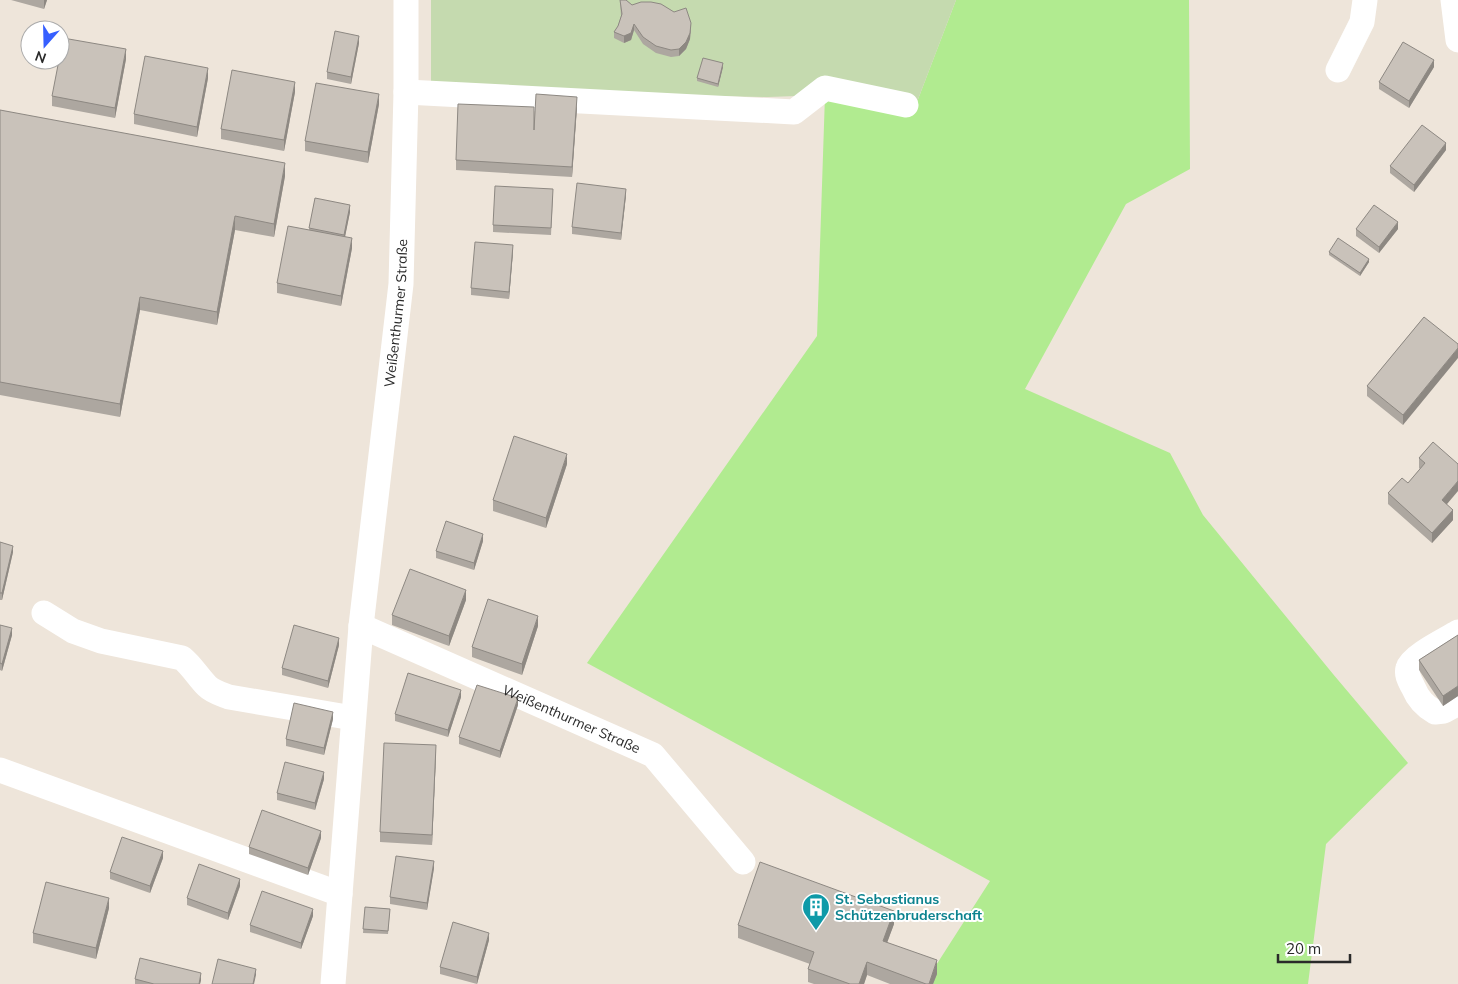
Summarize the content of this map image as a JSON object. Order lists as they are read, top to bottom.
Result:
{
  "streets": {
    "street": ["Weißenthurmer Straße"]
  },
  "places": {
    "building": ["St. Sebastianus Schützenbruderschaft"]
  },
  "scale_bar": "20 m",
  "north": "bottom"
}
